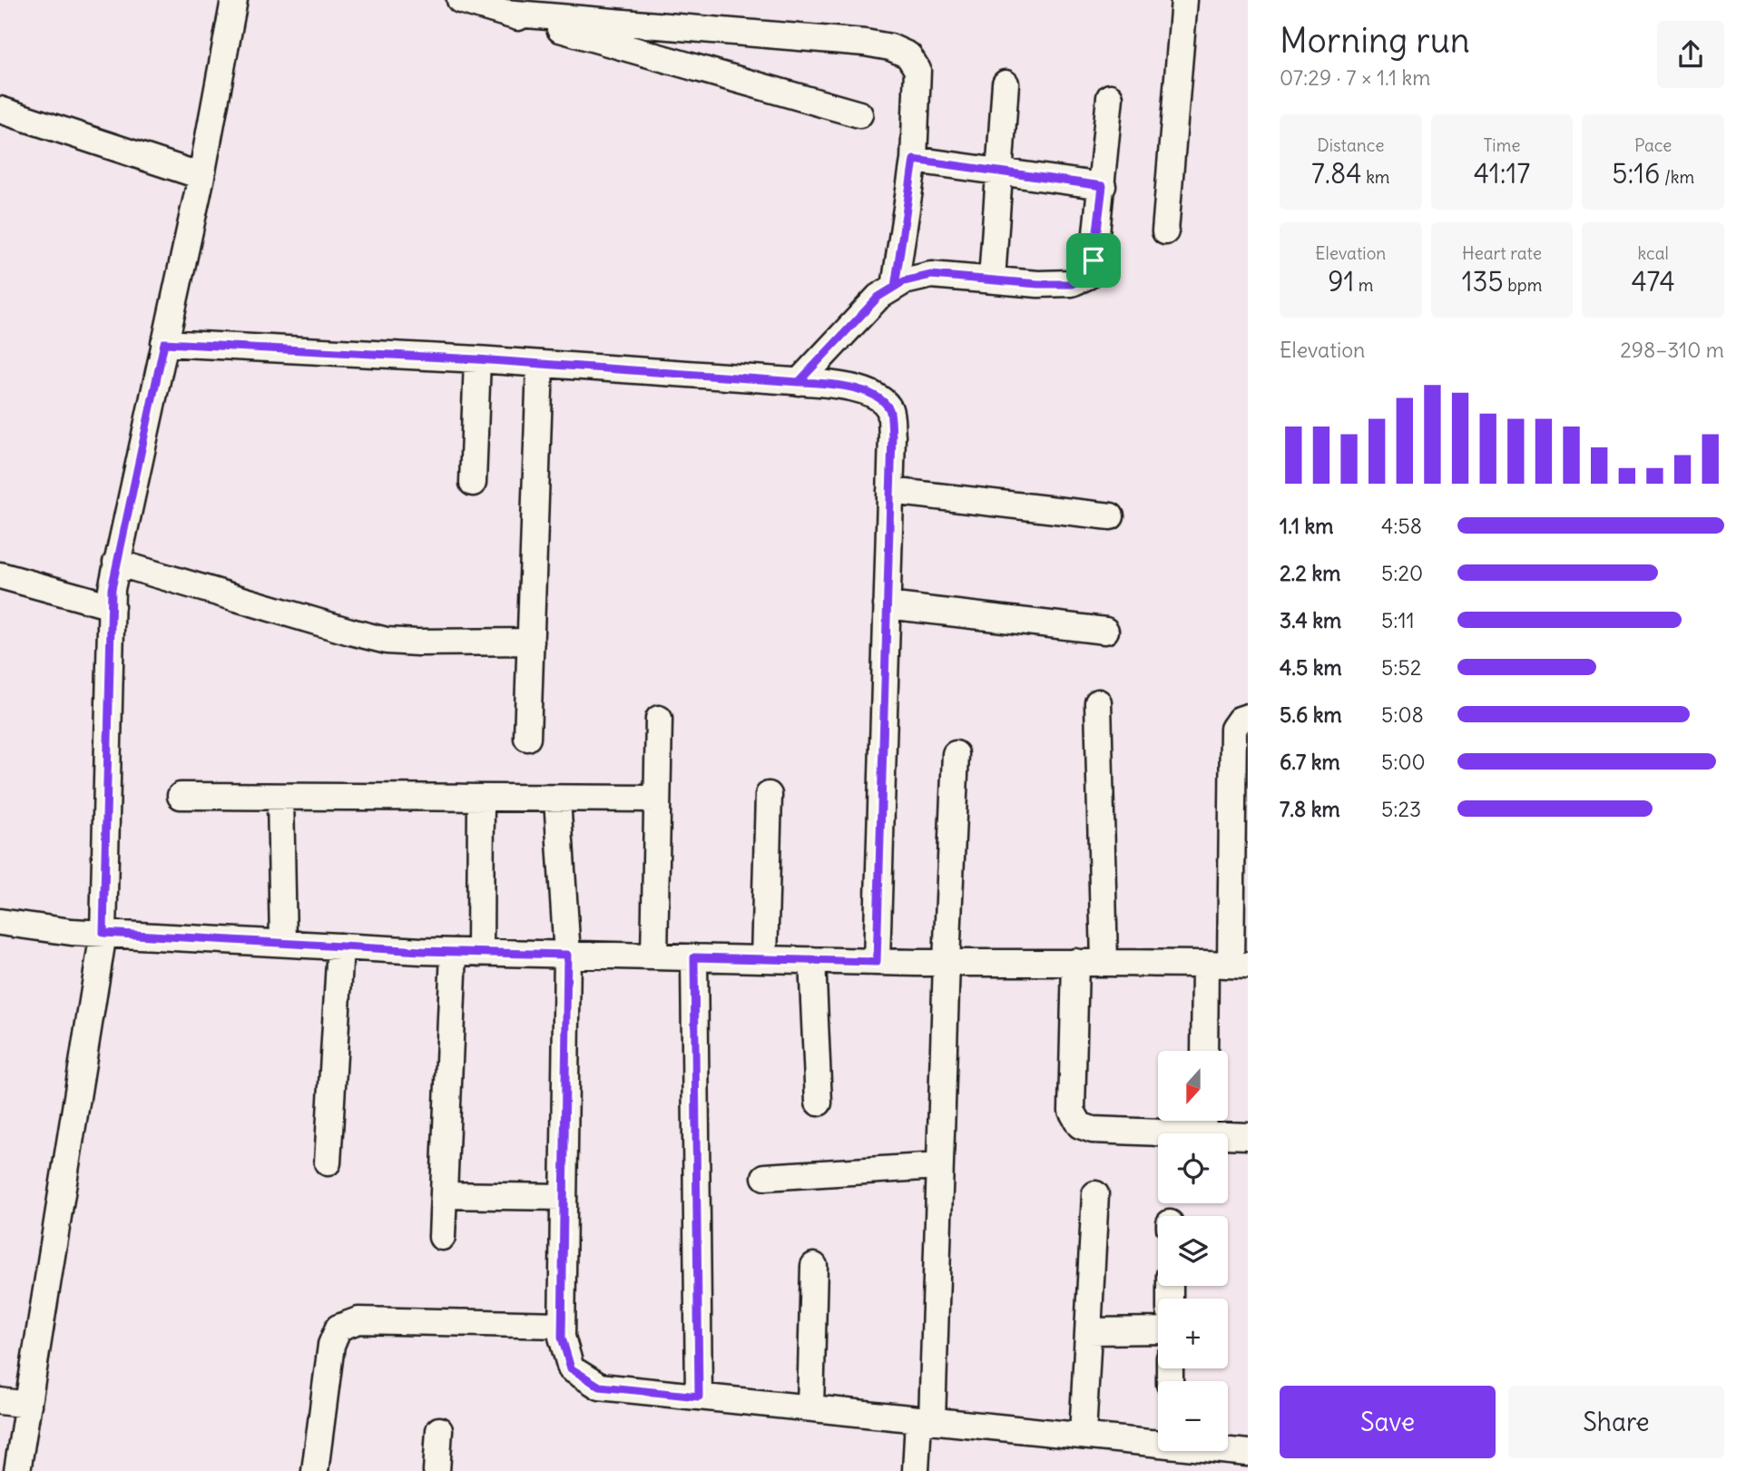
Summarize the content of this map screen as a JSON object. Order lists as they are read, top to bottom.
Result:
{
  "north": "bottom",
  "page": {
    "heading": ["Morning run", "07:29 · 7 × 1.1 km"],
    "stats": [
      ["Distance", "7.84 km"],
      ["Time", "41:17"],
      ["Pace", "5:16 /km"],
      ["Elevation", "91 m"],
      ["Heart rate", "135 bpm"],
      ["kcal", "474"]
    ],
    "chart": ["Elevation", "298–310 m"],
    "list": [
      {
        "name": "1.1 km",
        "note": "4:58"
      },
      {
        "name": "2.2 km",
        "note": "5:20"
      },
      {
        "name": "3.4 km",
        "note": "5:11"
      },
      {
        "name": "4.5 km",
        "note": "5:52"
      },
      {
        "name": "5.6 km",
        "note": "5:08"
      },
      {
        "name": "6.7 km",
        "note": "5:00"
      },
      {
        "name": "7.8 km",
        "note": "5:23"
      }
    ],
    "map_buttons": ["+", "−"],
    "buttons": ["Save", "Share"]
  }
}
